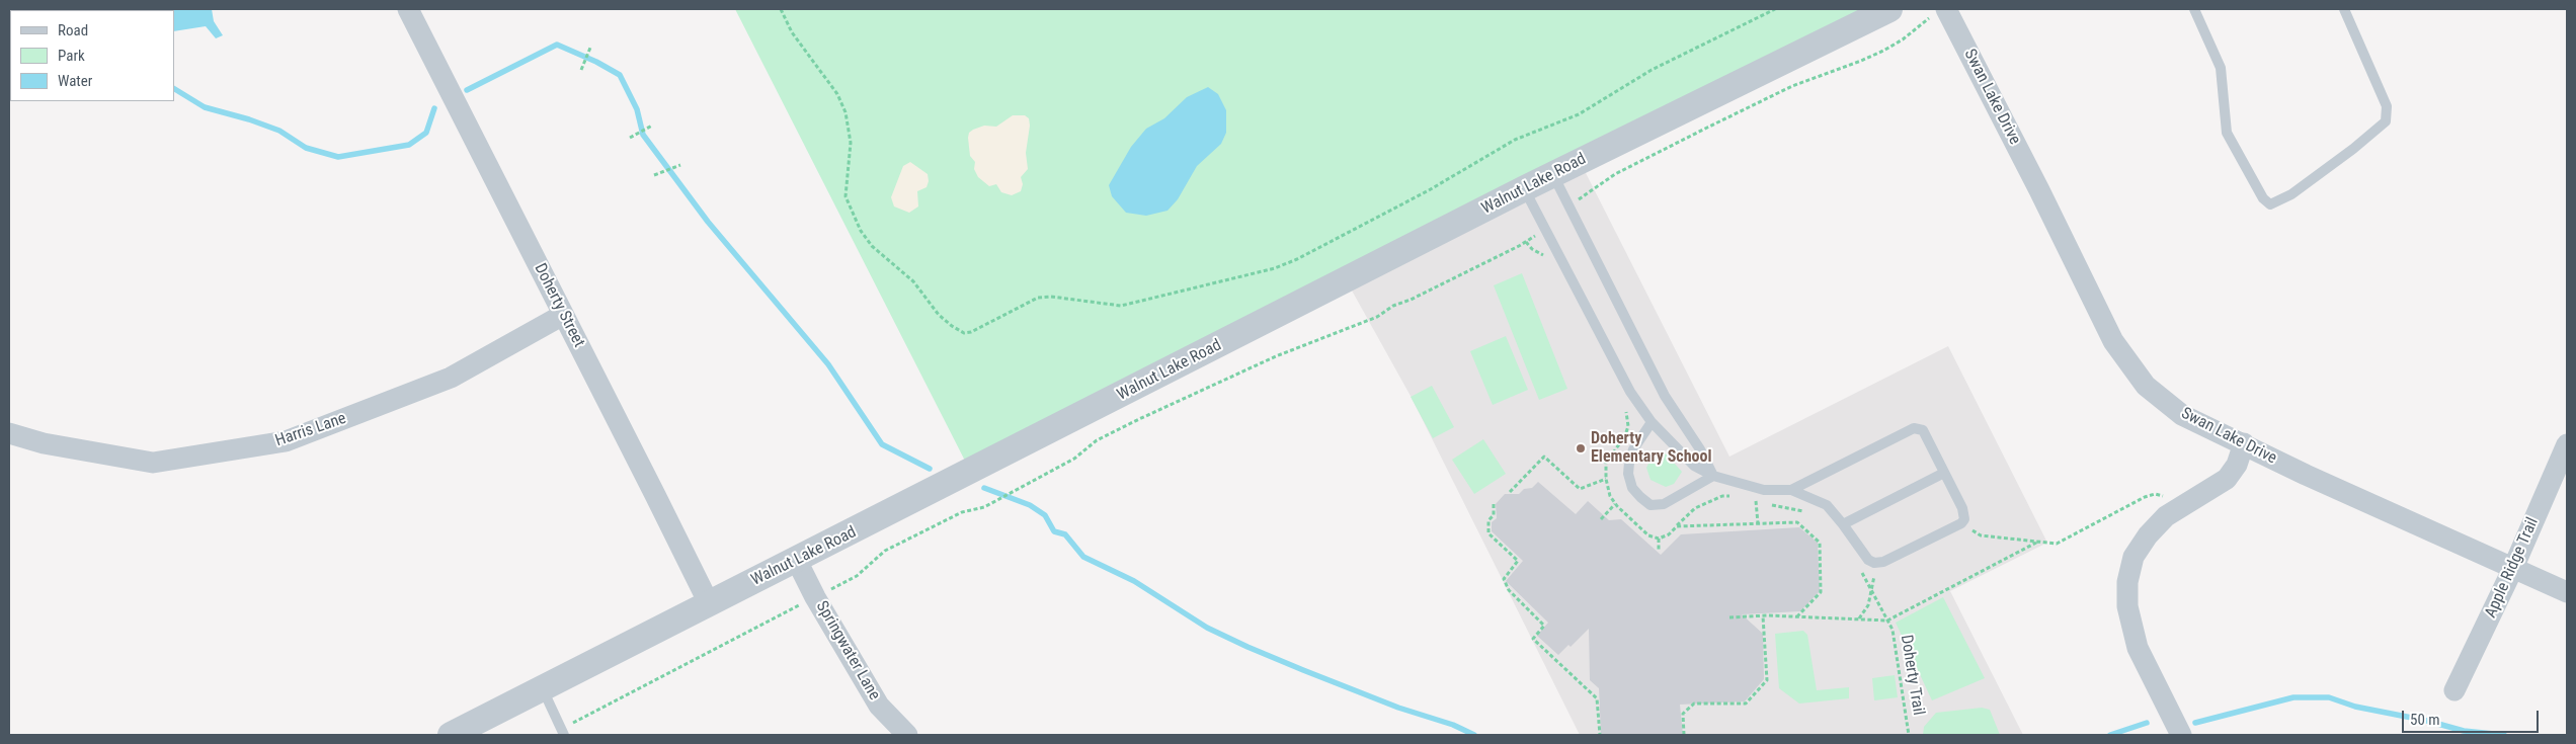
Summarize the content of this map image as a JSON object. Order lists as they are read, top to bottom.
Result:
{
  "streets": {
    "street": [
      "Swan Lake Drive",
      "Walnut Lake Road",
      "Doherty Street",
      "Harris Lane",
      "Apple Ridge Trail",
      "Springwater Lane"
    ],
    "path": ["Doherty Trail"]
  },
  "crossings": [
    ["Swan Lake Drive", "Apple Ridge Trail"],
    ["Walnut Lake Road", "Doherty Street"],
    ["Walnut Lake Road", "Springwater Lane"],
    ["Doherty Street", "Harris Lane"]
  ],
  "places": ["Doherty Elementary School"],
  "legend": ["Road", "Park", "Water"],
  "scale_bar": "50 m"
}
